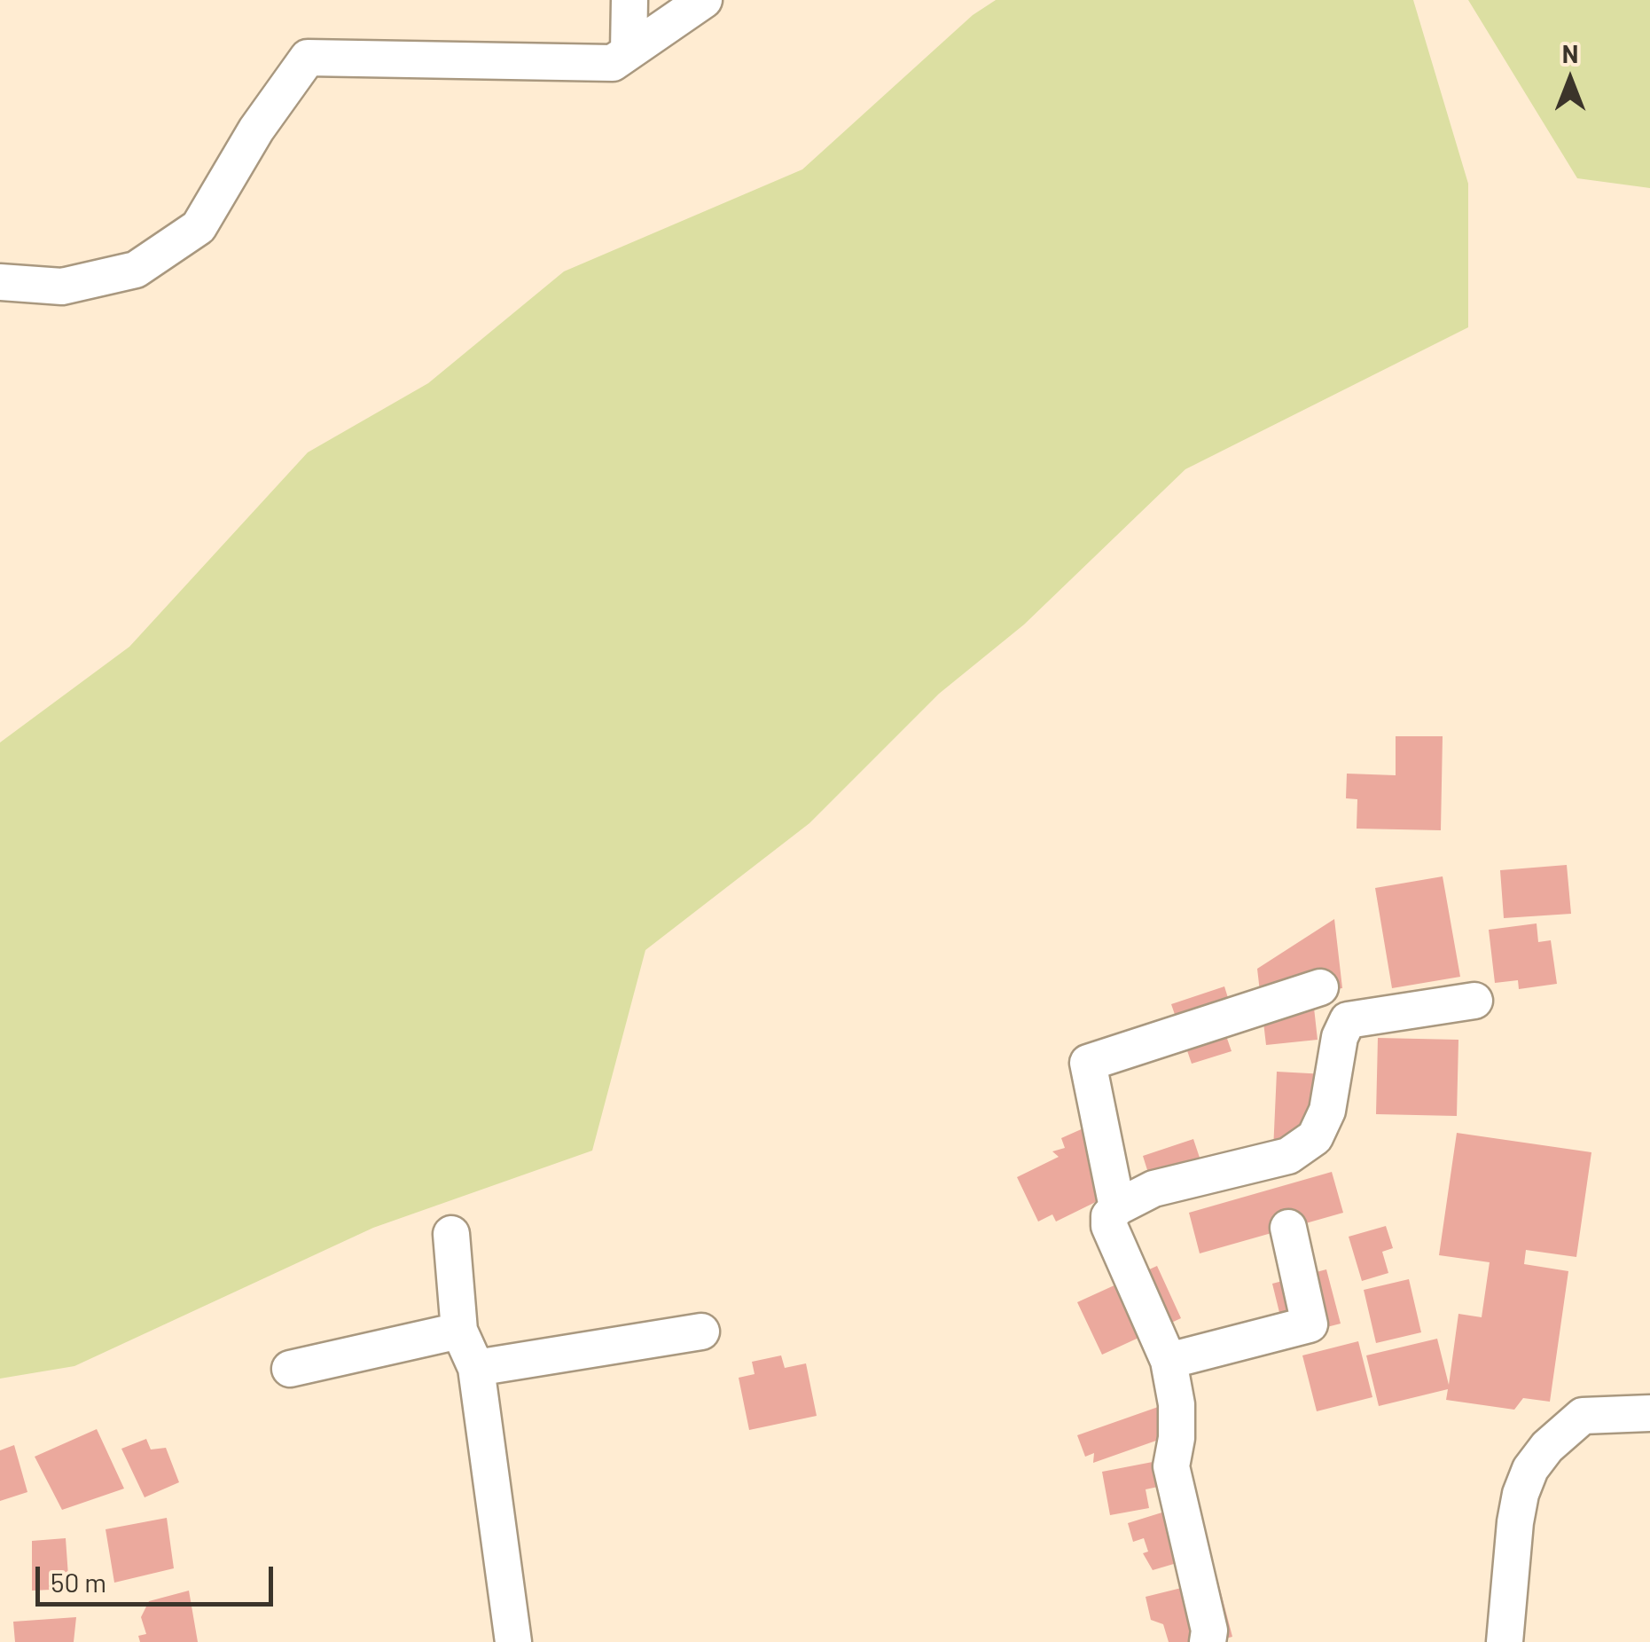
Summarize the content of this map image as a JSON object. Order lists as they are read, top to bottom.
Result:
{
  "scale_bar": "50 m",
  "north": "top"
}
